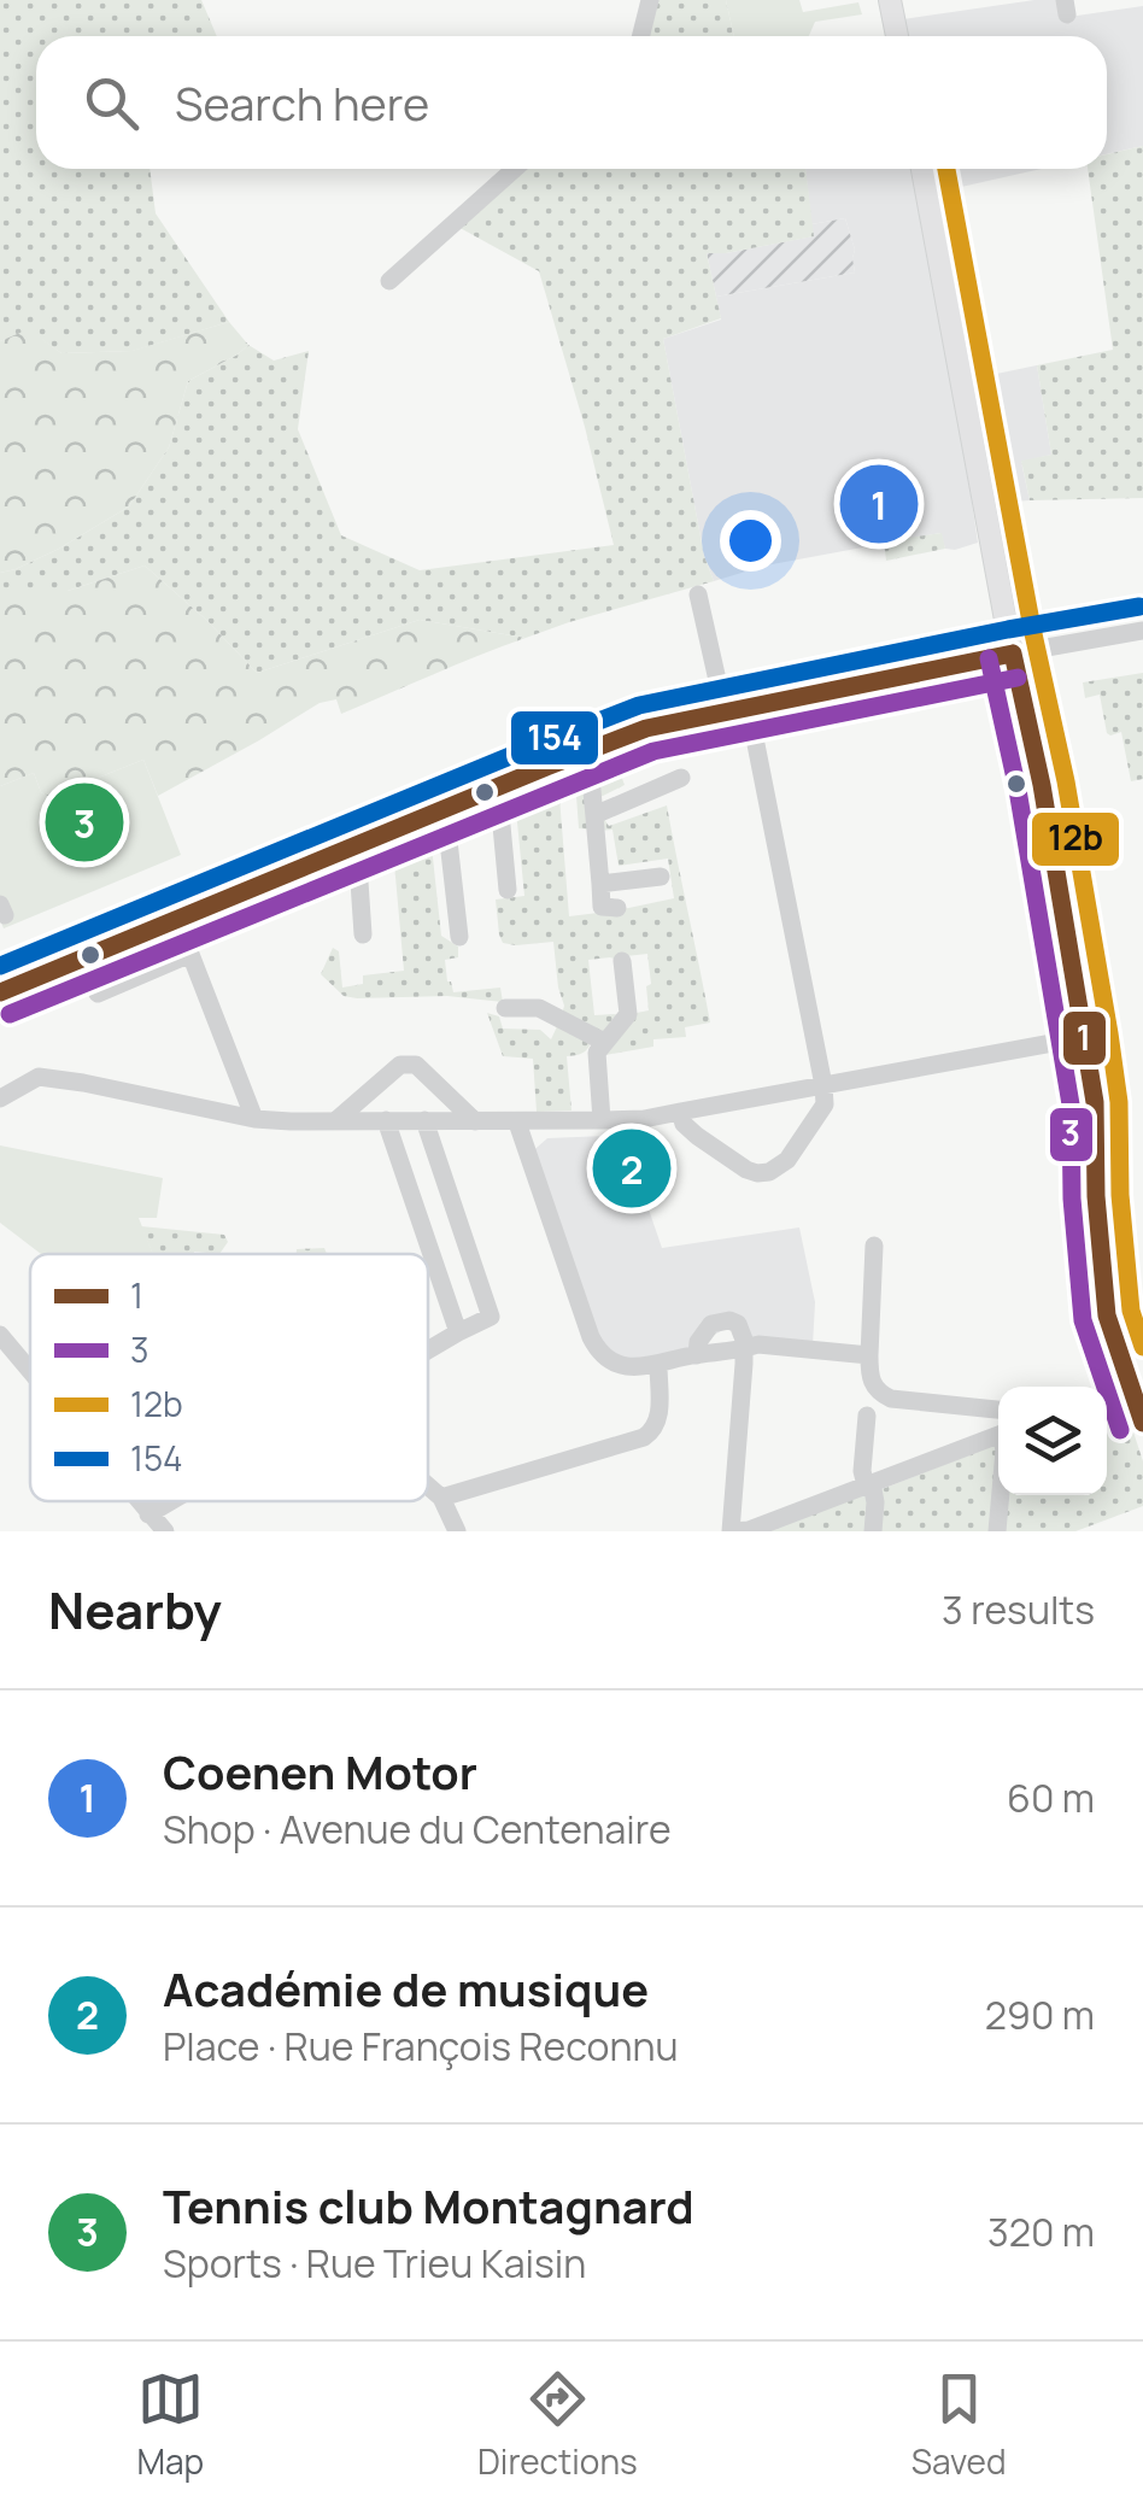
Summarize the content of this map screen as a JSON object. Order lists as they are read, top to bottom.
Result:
{
  "lines": [
    "transit line 12b",
    "transit line 154",
    "transit line 1",
    "transit line 3"
  ],
  "legend": [
    "1",
    "3",
    "12b",
    "154"
  ],
  "page": {
    "search": "Search here",
    "pins": ["1", "3", "2"],
    "heading": ["Nearby", "3 results"],
    "list": [
      {
        "mark": "1",
        "name": "Coenen Motor",
        "note": "Shop · Avenue du Centenaire",
        "value": "60 m"
      },
      {
        "mark": "2",
        "name": "Académie de musique",
        "note": "Place · Rue François Reconnu",
        "value": "290 m"
      },
      {
        "mark": "3",
        "name": "Tennis club Montagnard",
        "note": "Sports · Rue Trieu Kaisin",
        "value": "320 m"
      }
    ],
    "nav": ["Map", "Directions", "Saved"]
  }
}
